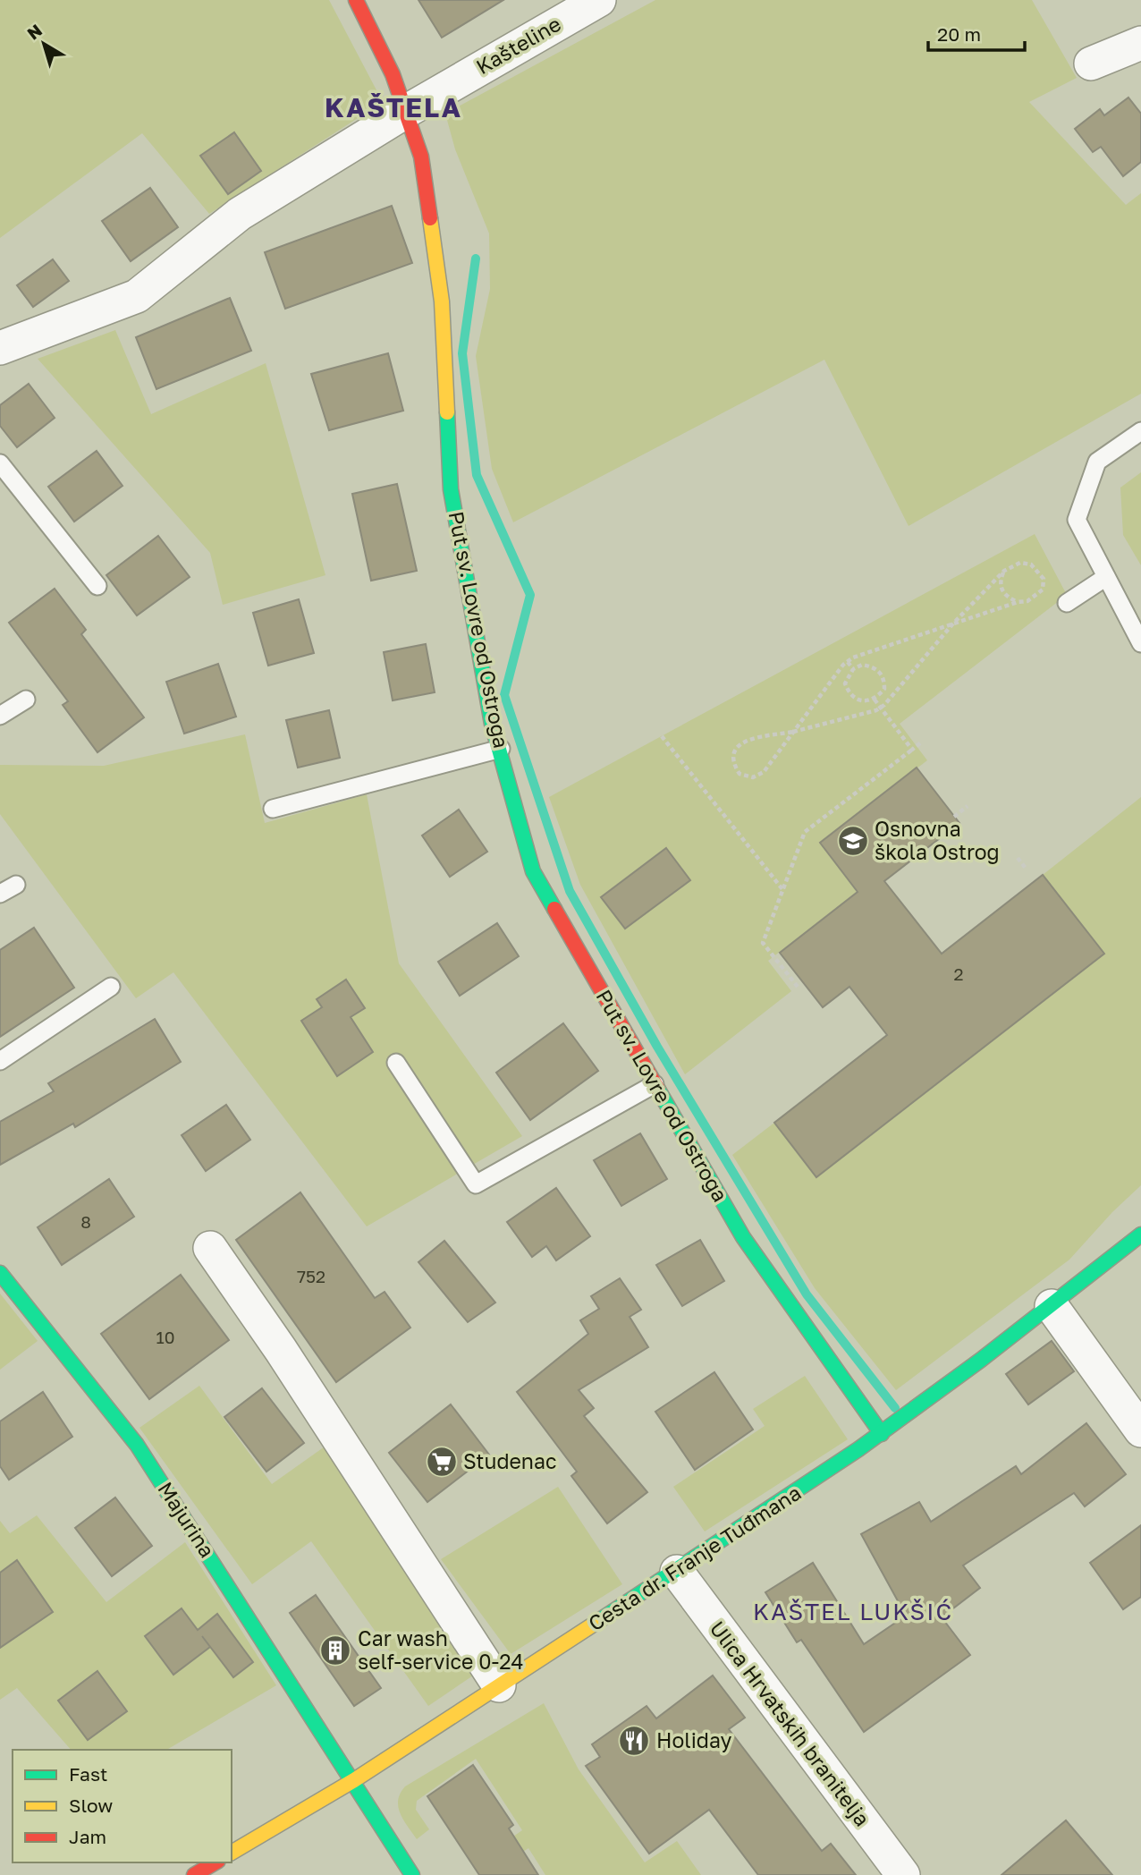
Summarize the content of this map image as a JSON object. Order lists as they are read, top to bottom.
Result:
{
  "streets": {
    "street": [
      "Kašteline",
      "Put sv. Lovre od Ostroga",
      "Majurina",
      "Cesta dr. Franje Tuđmana",
      "Ulica Hrvatskih branitelja"
    ]
  },
  "crossings": [
    ["Kašteline", "Put sv. Lovre od Ostroga"],
    ["Put sv. Lovre od Ostroga", "Cesta dr. Franje Tuđmana"],
    ["Majurina", "Cesta dr. Franje Tuđmana"],
    ["Cesta dr. Franje Tuđmana", "Ulica Hrvatskih branitelja"]
  ],
  "districts": ["KAŠTELA", "KAŠTEL LUKŠIĆ"],
  "places": {
    "school or university": ["Osnovna škola Ostrog"],
    "supermarket": ["Studenac"],
    "building": ["Car wash self-service 0-24"],
    "restaurant": ["Holiday"]
  },
  "house_numbers": [
    "2",
    "8",
    "752",
    "10"
  ],
  "legend": ["Fast", "Slow", "Jam"],
  "scale_bar": "20 m",
  "north": "top left"
}
